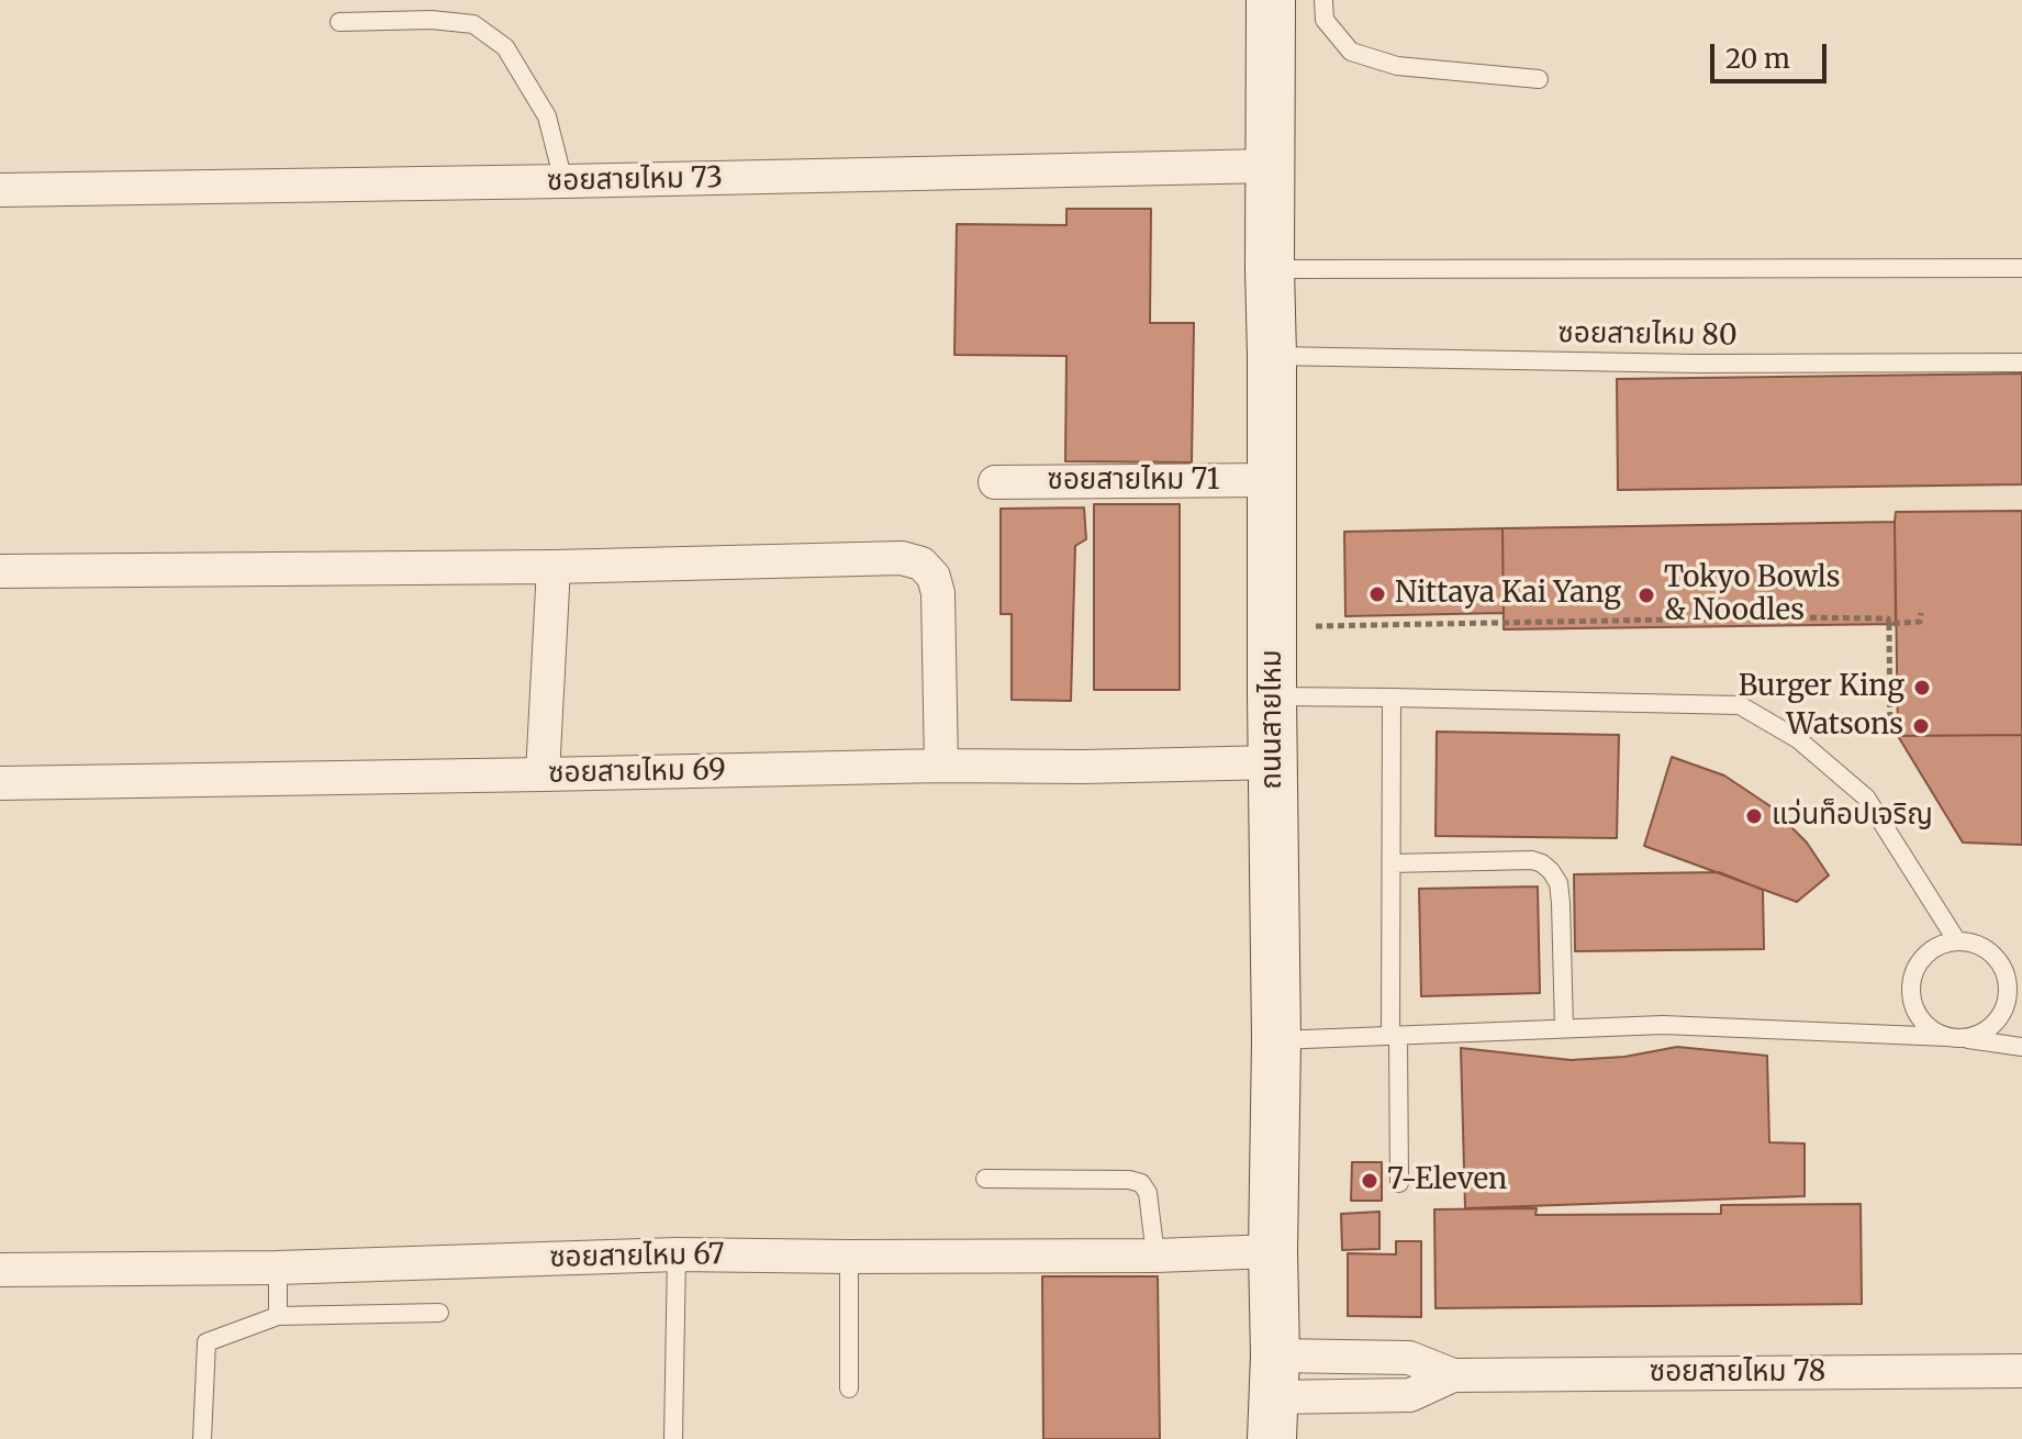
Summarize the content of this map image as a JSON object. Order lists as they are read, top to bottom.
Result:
{
  "streets": {
    "main road": ["ถนนสายไหม"],
    "street": [
      "ซอยสายไหม 73",
      "ซอยสายไหม 71",
      "ซอยสายไหม 69",
      "ซอยสายไหม 67",
      "ซอยสายไหม 78"
    ],
    "lane": ["ซอยสายไหม 80"]
  },
  "crossings": [
    ["ซอยสายไหม 73", "ถนนสายไหม"],
    ["ซอยสายไหม 80", "ถนนสายไหม"],
    ["ซอยสายไหม 71", "ถนนสายไหม"],
    ["ถนนสายไหม", "ซอยสายไหม 69"],
    ["ถนนสายไหม", "ซอยสายไหม 67"],
    ["ถนนสายไหม", "ซอยสายไหม 78"]
  ],
  "places": [
    "Nittaya Kai Yang",
    "Tokyo Bowls & Noodles",
    "Burger King",
    "Watsons",
    "แว่นท็อปเจริญ",
    "7-Eleven"
  ],
  "scale_bar": "20 m"
}
